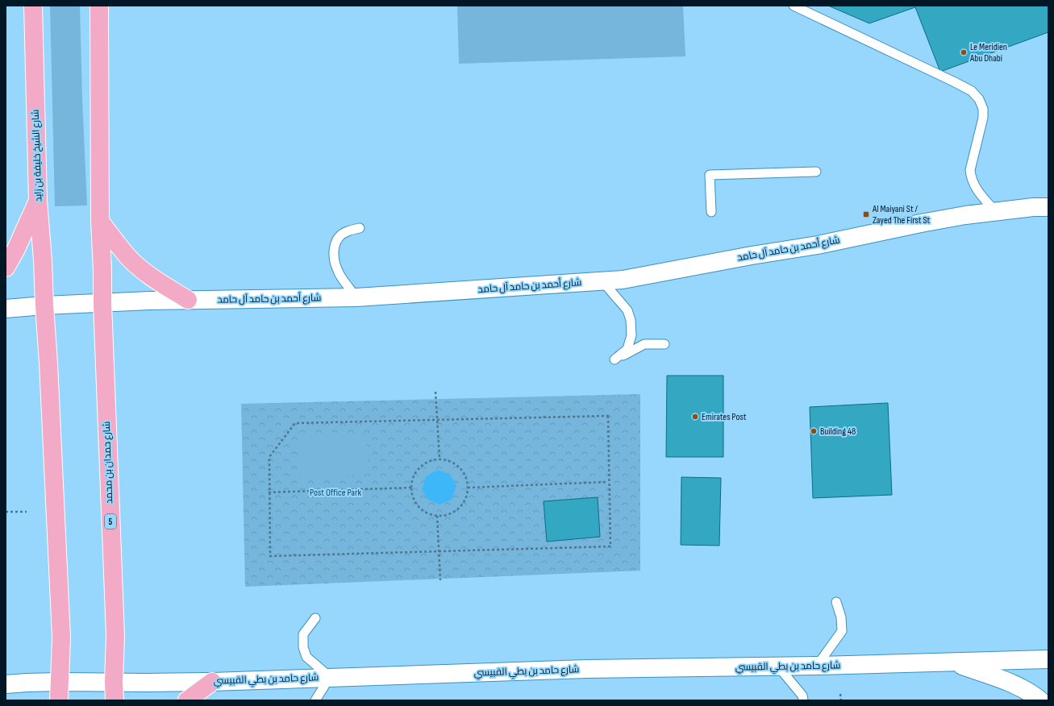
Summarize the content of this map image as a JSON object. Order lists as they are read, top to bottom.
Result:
{
  "streets": {
    "main road": [
      "شارع الشيخ خليفة بن زايد",
      "شارع أحمد بن حامد آل حامد",
      "شارع حمدان بن محمد",
      "5",
      "شارع حامد بن بطي القبيسي"
    ]
  },
  "crossings": [
    ["شارع الشيخ خليفة بن زايد", "شارع أحمد بن حامد آل حامد"],
    ["شارع أحمد بن حامد آل حامد", "شارع حمدان بن محمد"],
    ["شارع حمدان بن محمد", "شارع حامد بن بطي القبيسي"]
  ],
  "parks": ["Post Office Park"],
  "places": {
    "other": ["Le Meridien Abu Dhabi", "Emirates Post", "Building 48"],
    "transit": ["Al Maiyani St / Zayed The First St"]
  }
}
